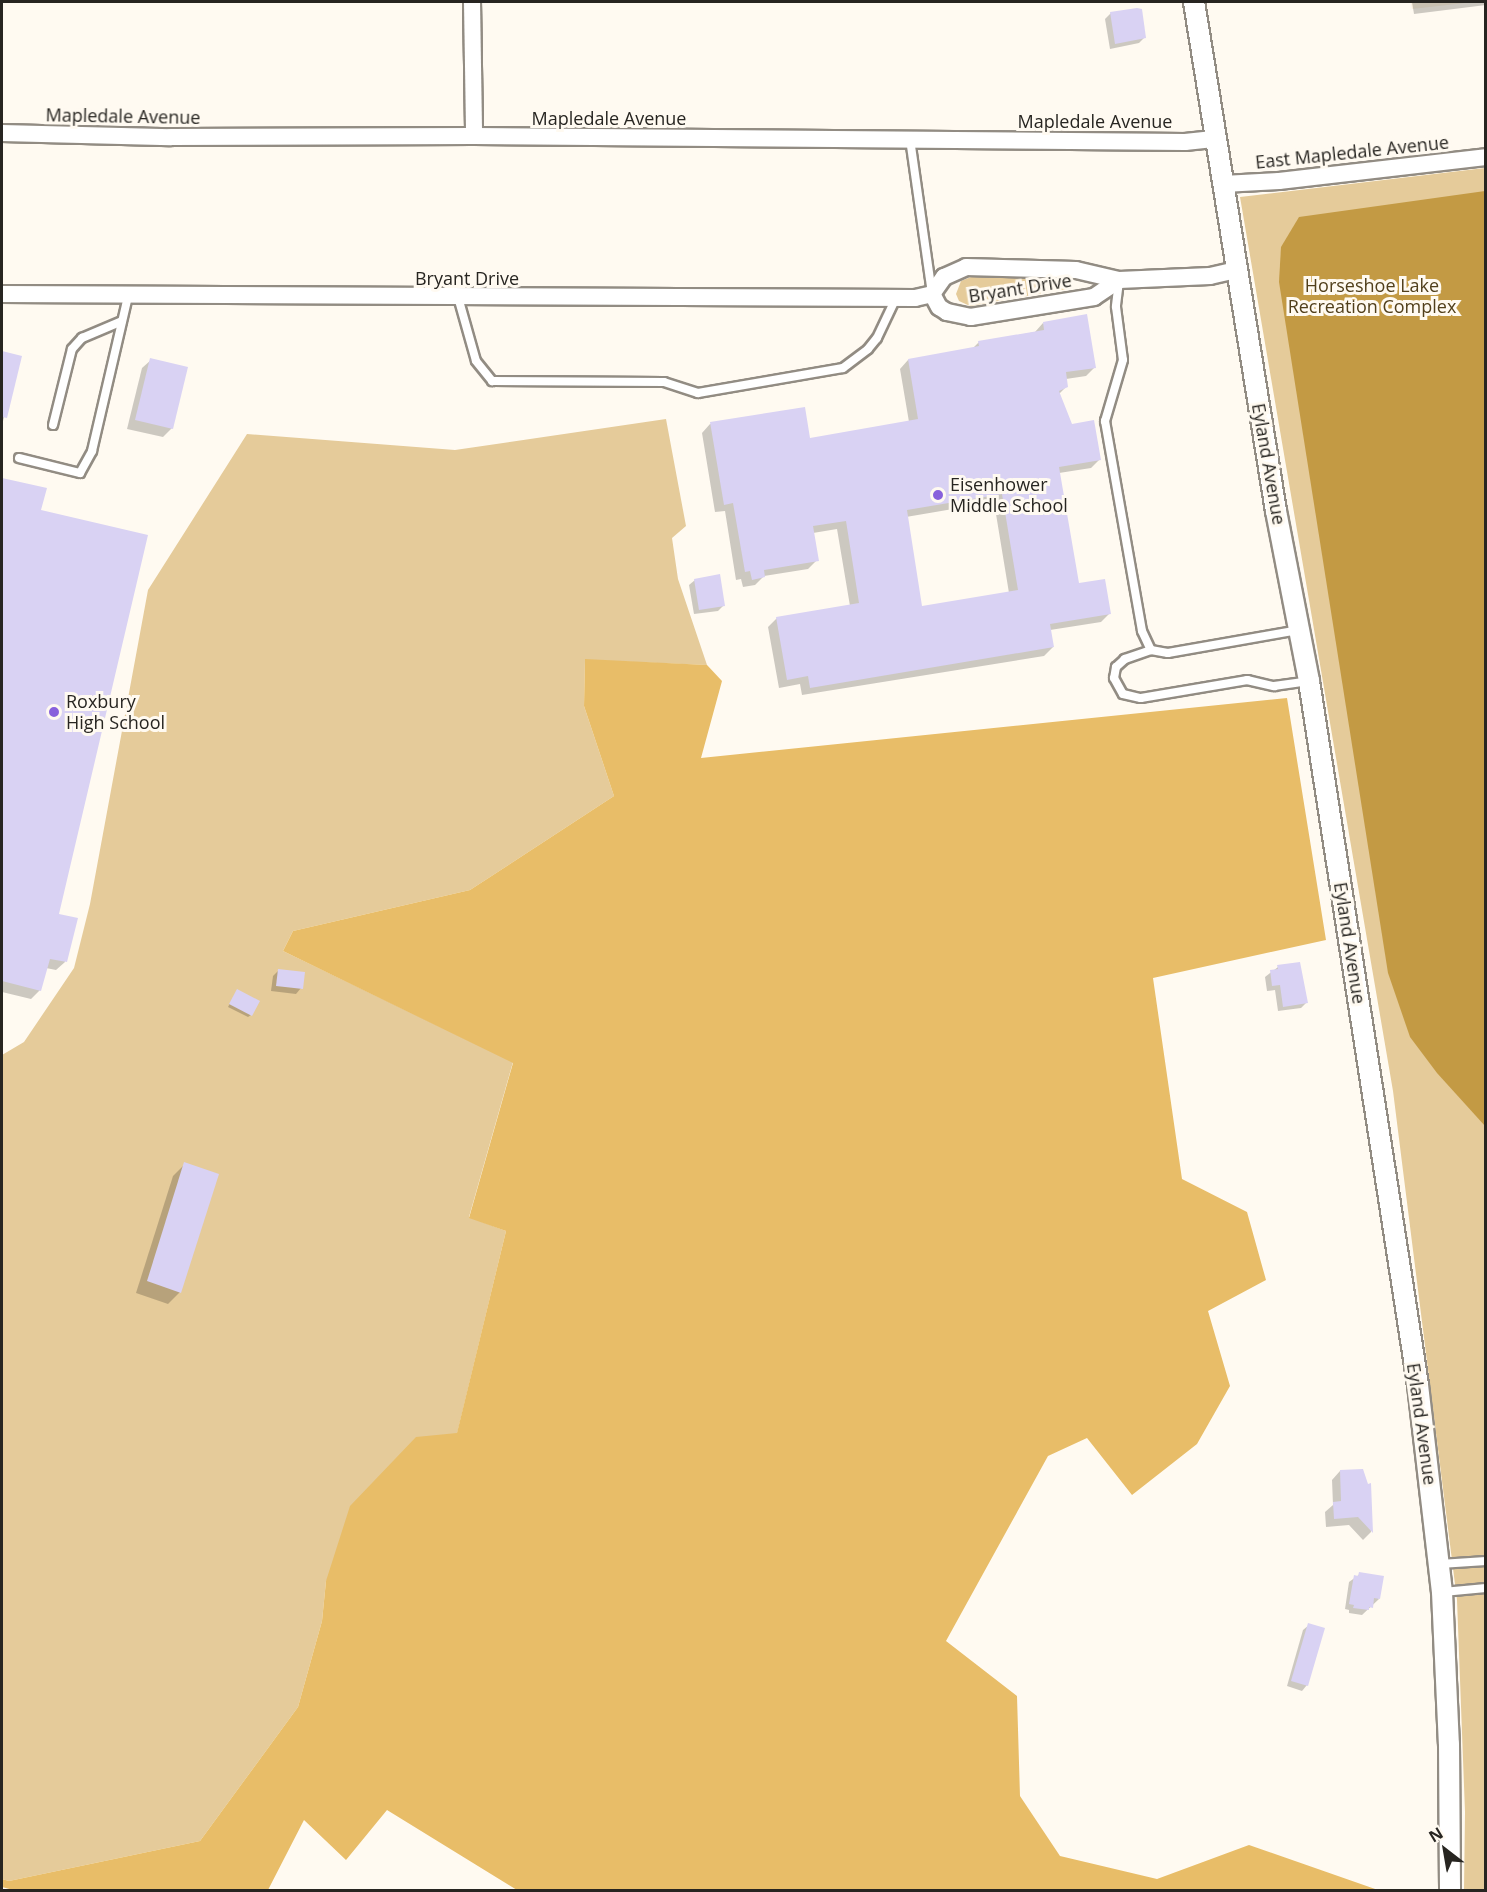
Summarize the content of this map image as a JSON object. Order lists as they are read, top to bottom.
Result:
{
  "streets": {
    "street": [
      "Mapledale Avenue",
      "East Mapledale Avenue",
      "Bryant Drive",
      "Eyland Avenue"
    ]
  },
  "crossings": [
    ["Mapledale Avenue", "Eyland Avenue"],
    ["East Mapledale Avenue", "Eyland Avenue"],
    ["Bryant Drive", "Eyland Avenue"]
  ],
  "parks": ["Horseshoe Lake Recreation Complex"],
  "places": ["Eisenhower Middle School", "Roxbury High School"],
  "north": "top left"
}
